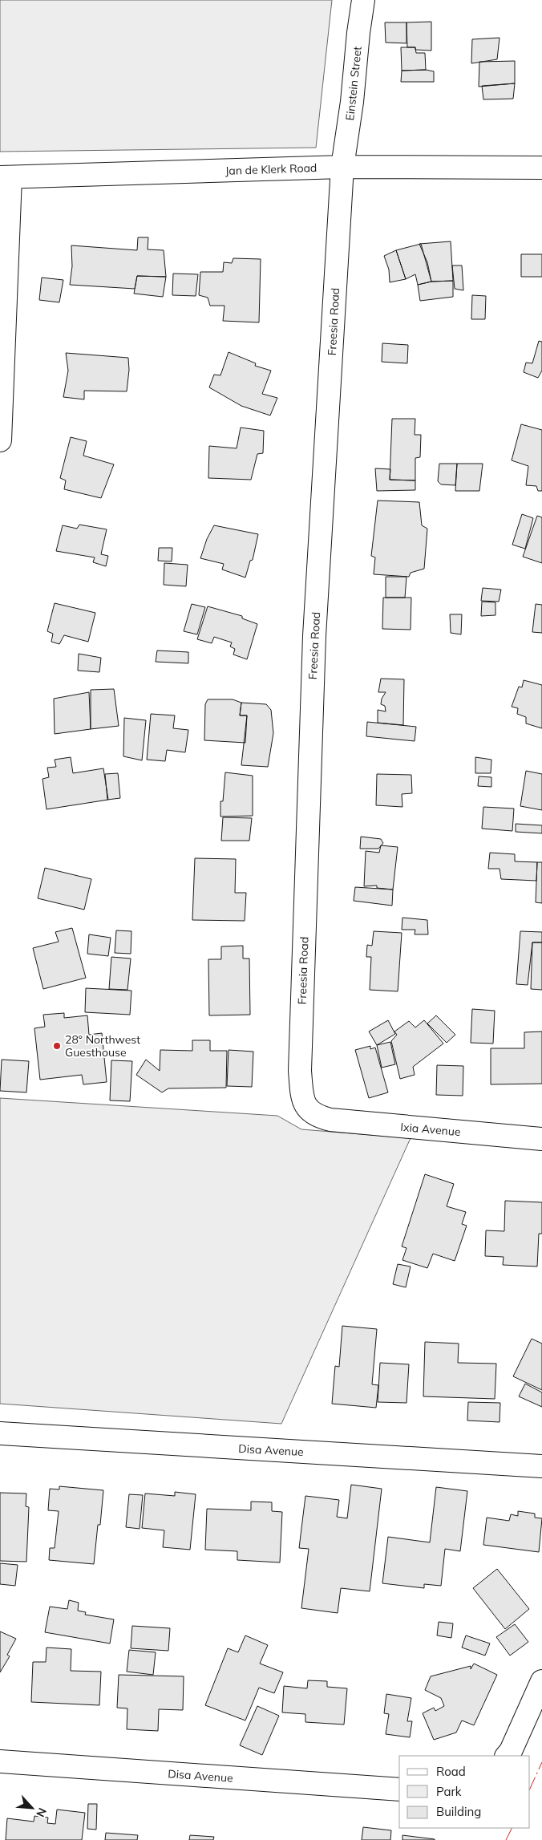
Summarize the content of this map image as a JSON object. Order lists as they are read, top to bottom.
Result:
{
  "streets": {
    "street": [
      "Einstein Street",
      "Jan de Klerk Road",
      "Freesia Road",
      "Ixia Avenue",
      "Disa Avenue"
    ]
  },
  "crossings": [
    ["Einstein Street", "Jan de Klerk Road"],
    ["Einstein Street", "Freesia Road"],
    ["Jan de Klerk Road", "Freesia Road"],
    ["Freesia Road", "Ixia Avenue"]
  ],
  "places": ["28° Northwest Guesthouse"],
  "legend": ["Road", "Park", "Building"],
  "north": "bottom right"
}
